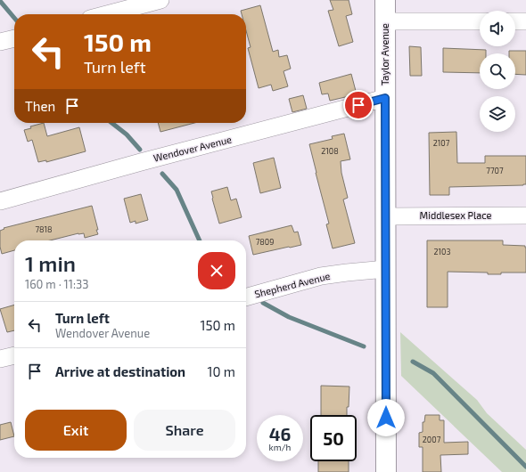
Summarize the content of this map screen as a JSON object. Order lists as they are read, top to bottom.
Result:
{
  "streets": {
    "main road": ["Taylor Avenue"],
    "street": ["Wendover Avenue", "Middlesex Place", "Shepherd Avenue"]
  },
  "crossings": [
    ["Taylor Avenue", "Wendover Avenue"],
    ["Taylor Avenue", "Middlesex Place"],
    ["Taylor Avenue", "Shepherd Avenue"]
  ],
  "house_numbers": [
    "2107",
    "2108",
    "7707",
    "7818",
    "7809",
    "2103",
    "2007"
  ],
  "page": {
    "turn": ["150 m", "Turn left"],
    "then": "Then",
    "heading": ["1 min", "160 m · 11:33"],
    "list": [
      {
        "name": "Turn left",
        "note": "Wendover Avenue",
        "value": "150 m"
      },
      {
        "name": "Arrive at destination",
        "value": "10 m"
      }
    ],
    "buttons": ["Exit", "Share"],
    "speed": "46 km/h",
    "limit": "50"
  }
}
